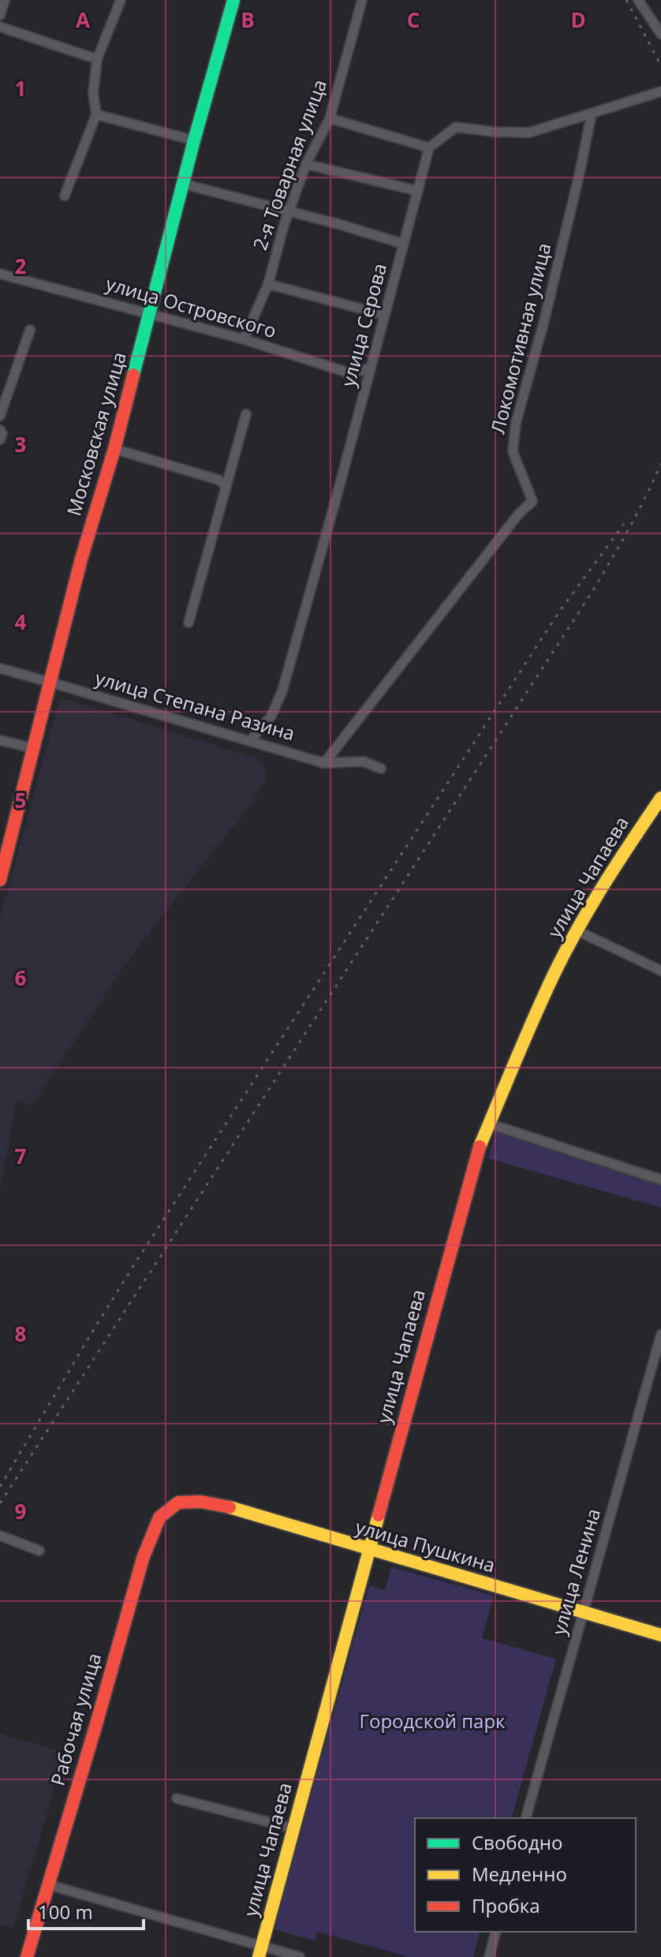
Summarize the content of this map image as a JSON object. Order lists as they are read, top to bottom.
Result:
{
  "streets": {
    "street": [
      "2-я Товарная улица",
      "улица Островского",
      "улица Серова",
      "Локомотивная улица",
      "Московская улица",
      "улица Степана Разина",
      "улица Чапаева",
      "улица Пушкина",
      "улица Ленина",
      "Рабочая улица"
    ]
  },
  "crossings": [
    ["2-я Товарная улица", "улица Островского"],
    ["улица Островского", "улица Серова"],
    ["улица Островского", "Московская улица"],
    ["улица Серова", "улица Степана Разина"],
    ["Локомотивная улица", "улица Степана Разина"],
    ["Московская улица", "улица Степана Разина"],
    ["улица Чапаева", "улица Пушкина"],
    ["улица Пушкина", "улица Ленина"],
    ["улица Пушкина", "Рабочая улица"]
  ],
  "parks": ["Городской парк"],
  "legend": ["Свободно", "Медленно", "Пробка"],
  "scale_bar": "100 m",
  "grid": {
    "columns": [
      "A",
      "B",
      "C",
      "D"
    ],
    "rows": [
      "1",
      "2",
      "3",
      "4",
      "5",
      "6",
      "7",
      "8",
      "9"
    ]
  }
}
